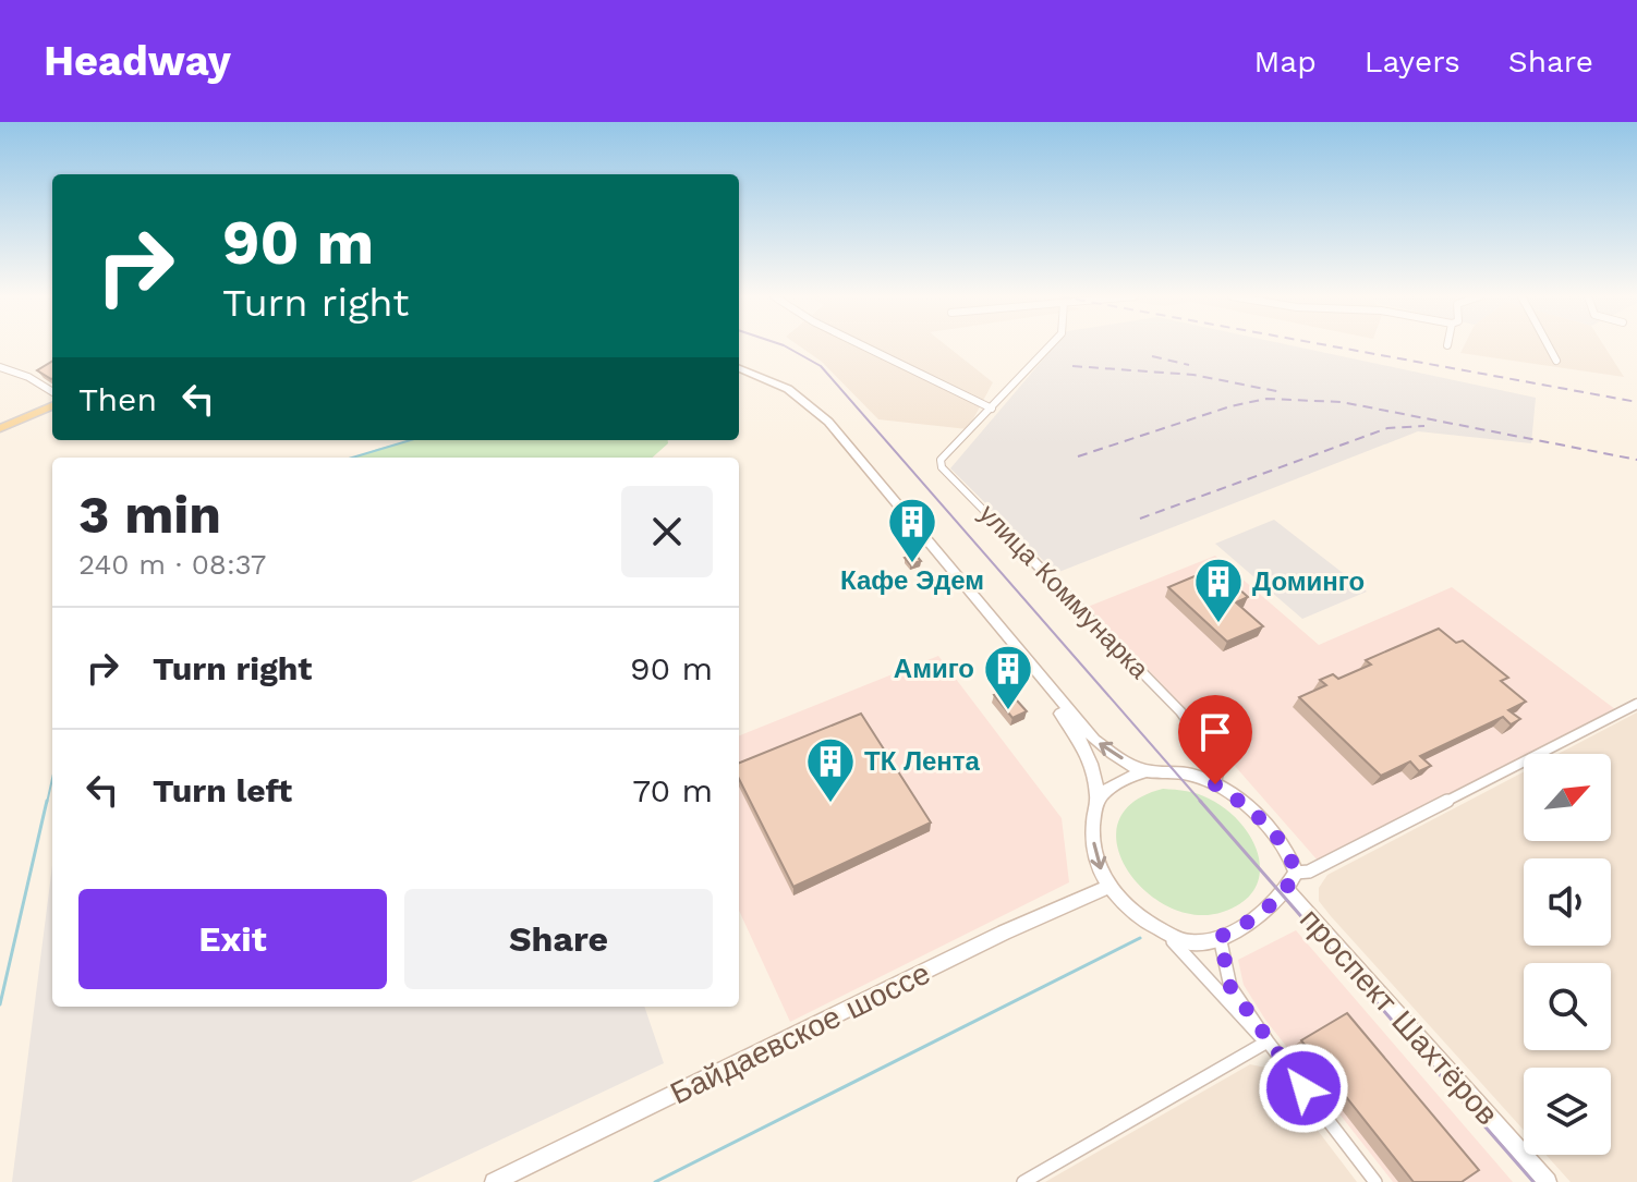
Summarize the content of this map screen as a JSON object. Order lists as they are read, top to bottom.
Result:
{
  "streets": {
    "main road": ["проспект Шахтёров", "Байдаевское шоссе"],
    "street": ["улица Коммунарка"]
  },
  "crossings": [
    ["улица Коммунарка", "проспект Шахтёров"],
    ["улица Коммунарка", "Байдаевское шоссе"],
    ["проспект Шахтёров", "Байдаевское шоссе"]
  ],
  "places": {
    "building": [
      "Кафе Эдем",
      "Доминго",
      "Амиго",
      "ТК Лента"
    ]
  },
  "north": "top right",
  "page": {
    "header": "Headway",
    "nav": ["Map", "Layers", "Share"],
    "turn": ["90 m", "Turn right"],
    "then": "Then",
    "heading": ["3 min", "240 m · 08:37"],
    "list": [
      {
        "name": "Turn right",
        "value": "90 m"
      },
      {
        "name": "Turn left",
        "value": "70 m"
      }
    ],
    "buttons": ["Exit", "Share"]
  }
}
